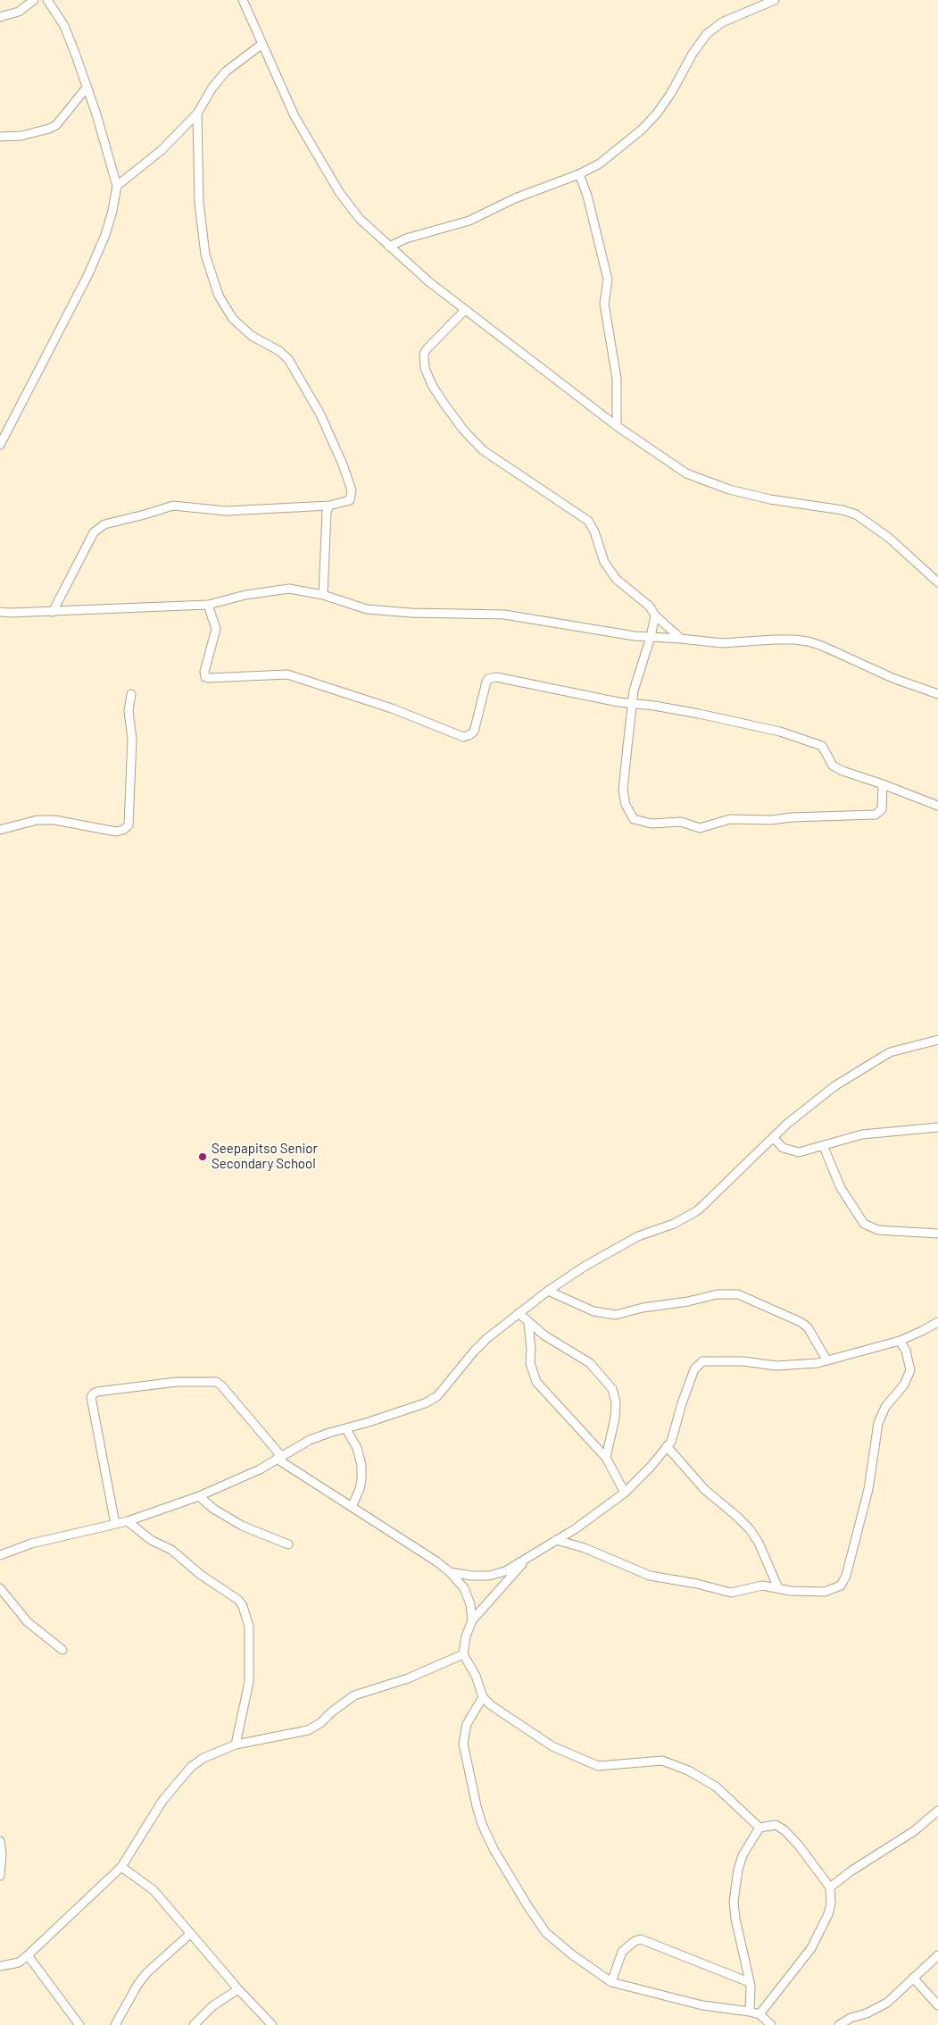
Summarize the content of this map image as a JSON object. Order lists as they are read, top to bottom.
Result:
{
  "places": ["Seepapitso Senior Secondary School"]
}
